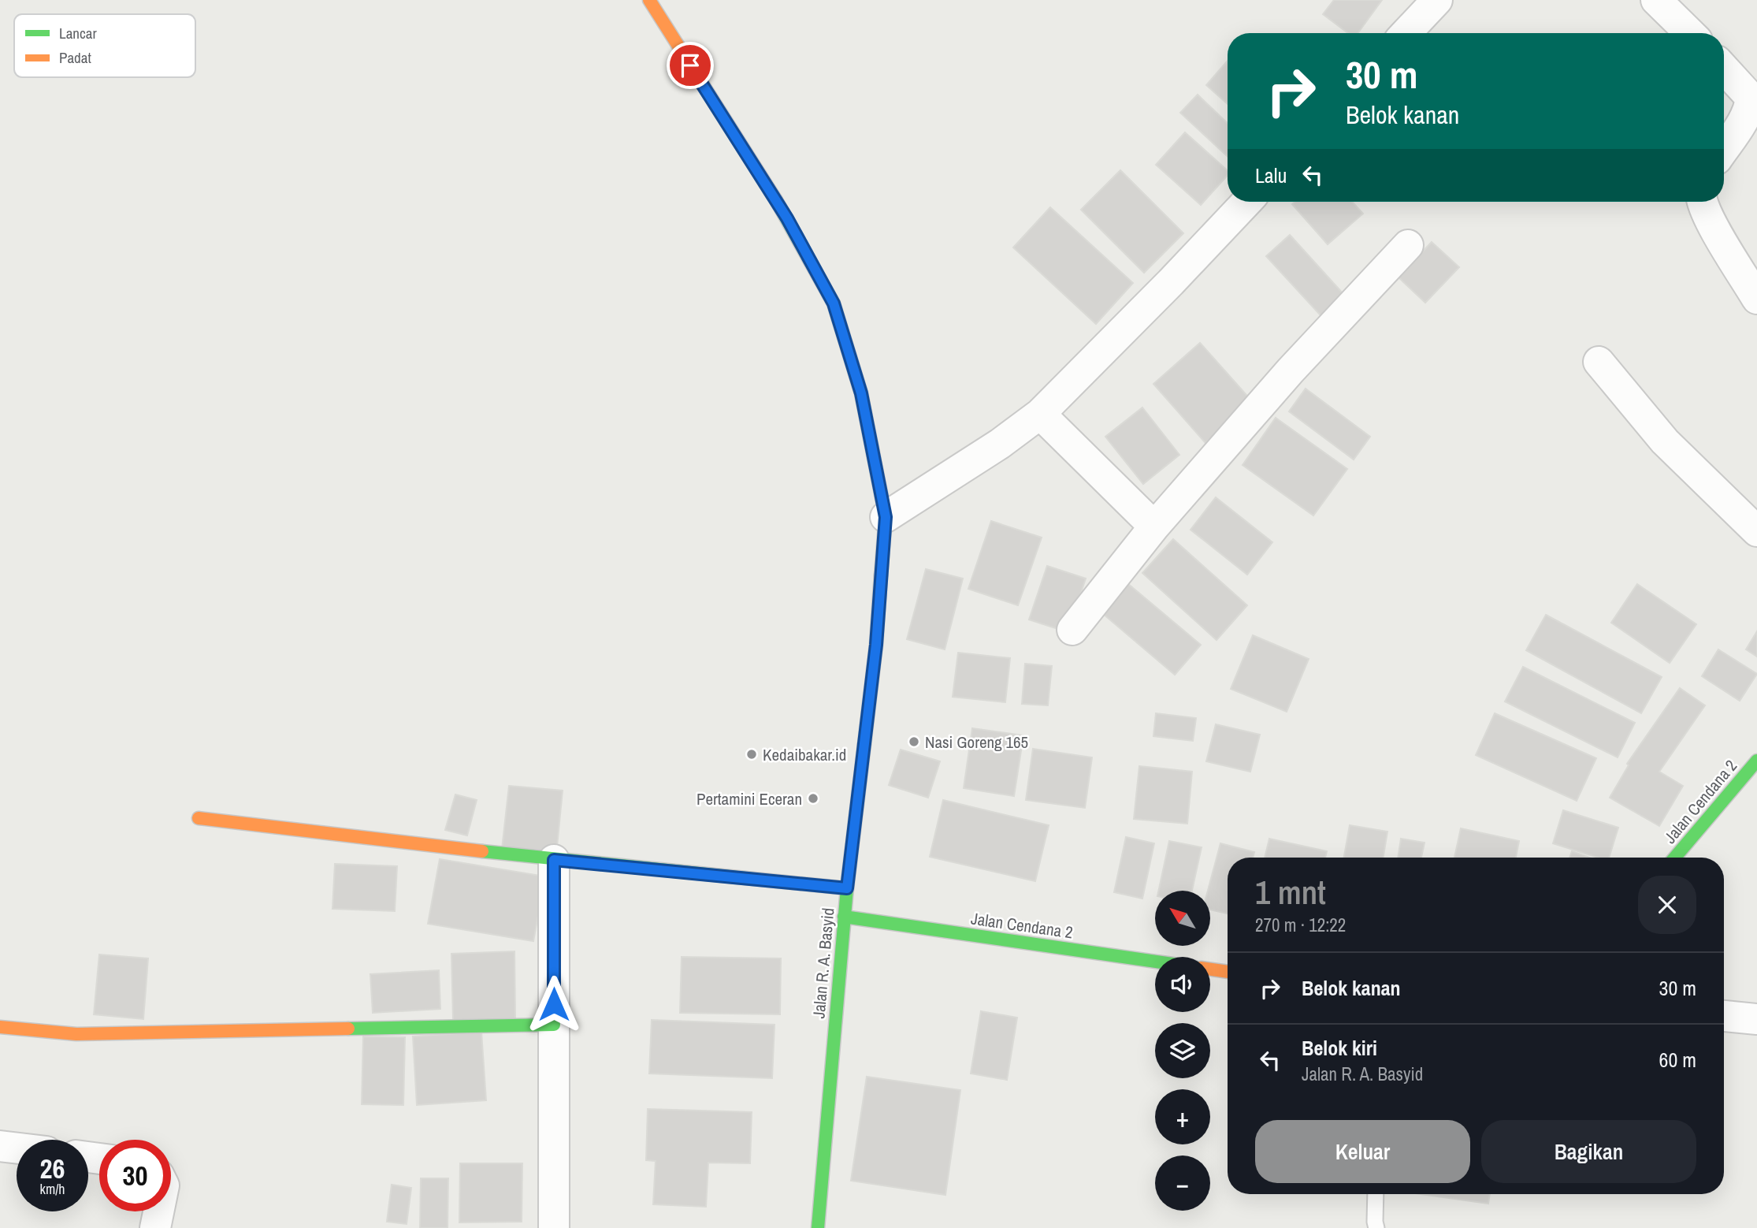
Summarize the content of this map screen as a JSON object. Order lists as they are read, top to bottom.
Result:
{
  "streets": {
    "street": ["Jalan Cendana 2", "Jalan R. A. Basyid"]
  },
  "crossings": [
    ["Jalan Cendana 2", "Jalan R. A. Basyid"]
  ],
  "places": ["Nasi Goreng 165", "Kedaibakar.id", "Pertamini Eceran"],
  "legend": ["Lancar", "Padat"],
  "north": "top left",
  "page": {
    "turn": ["30 m", "Belok kanan"],
    "then": "Lalu",
    "heading": ["1 mnt", "270 m · 12:22"],
    "map_buttons": ["+", "−"],
    "list": [
      {
        "name": "Belok kanan",
        "value": "30 m"
      },
      {
        "name": "Belok kiri",
        "note": "Jalan R. A. Basyid",
        "value": "60 m"
      }
    ],
    "buttons": ["Keluar", "Bagikan"],
    "speed": "26 km/h",
    "limit": "30"
  }
}
